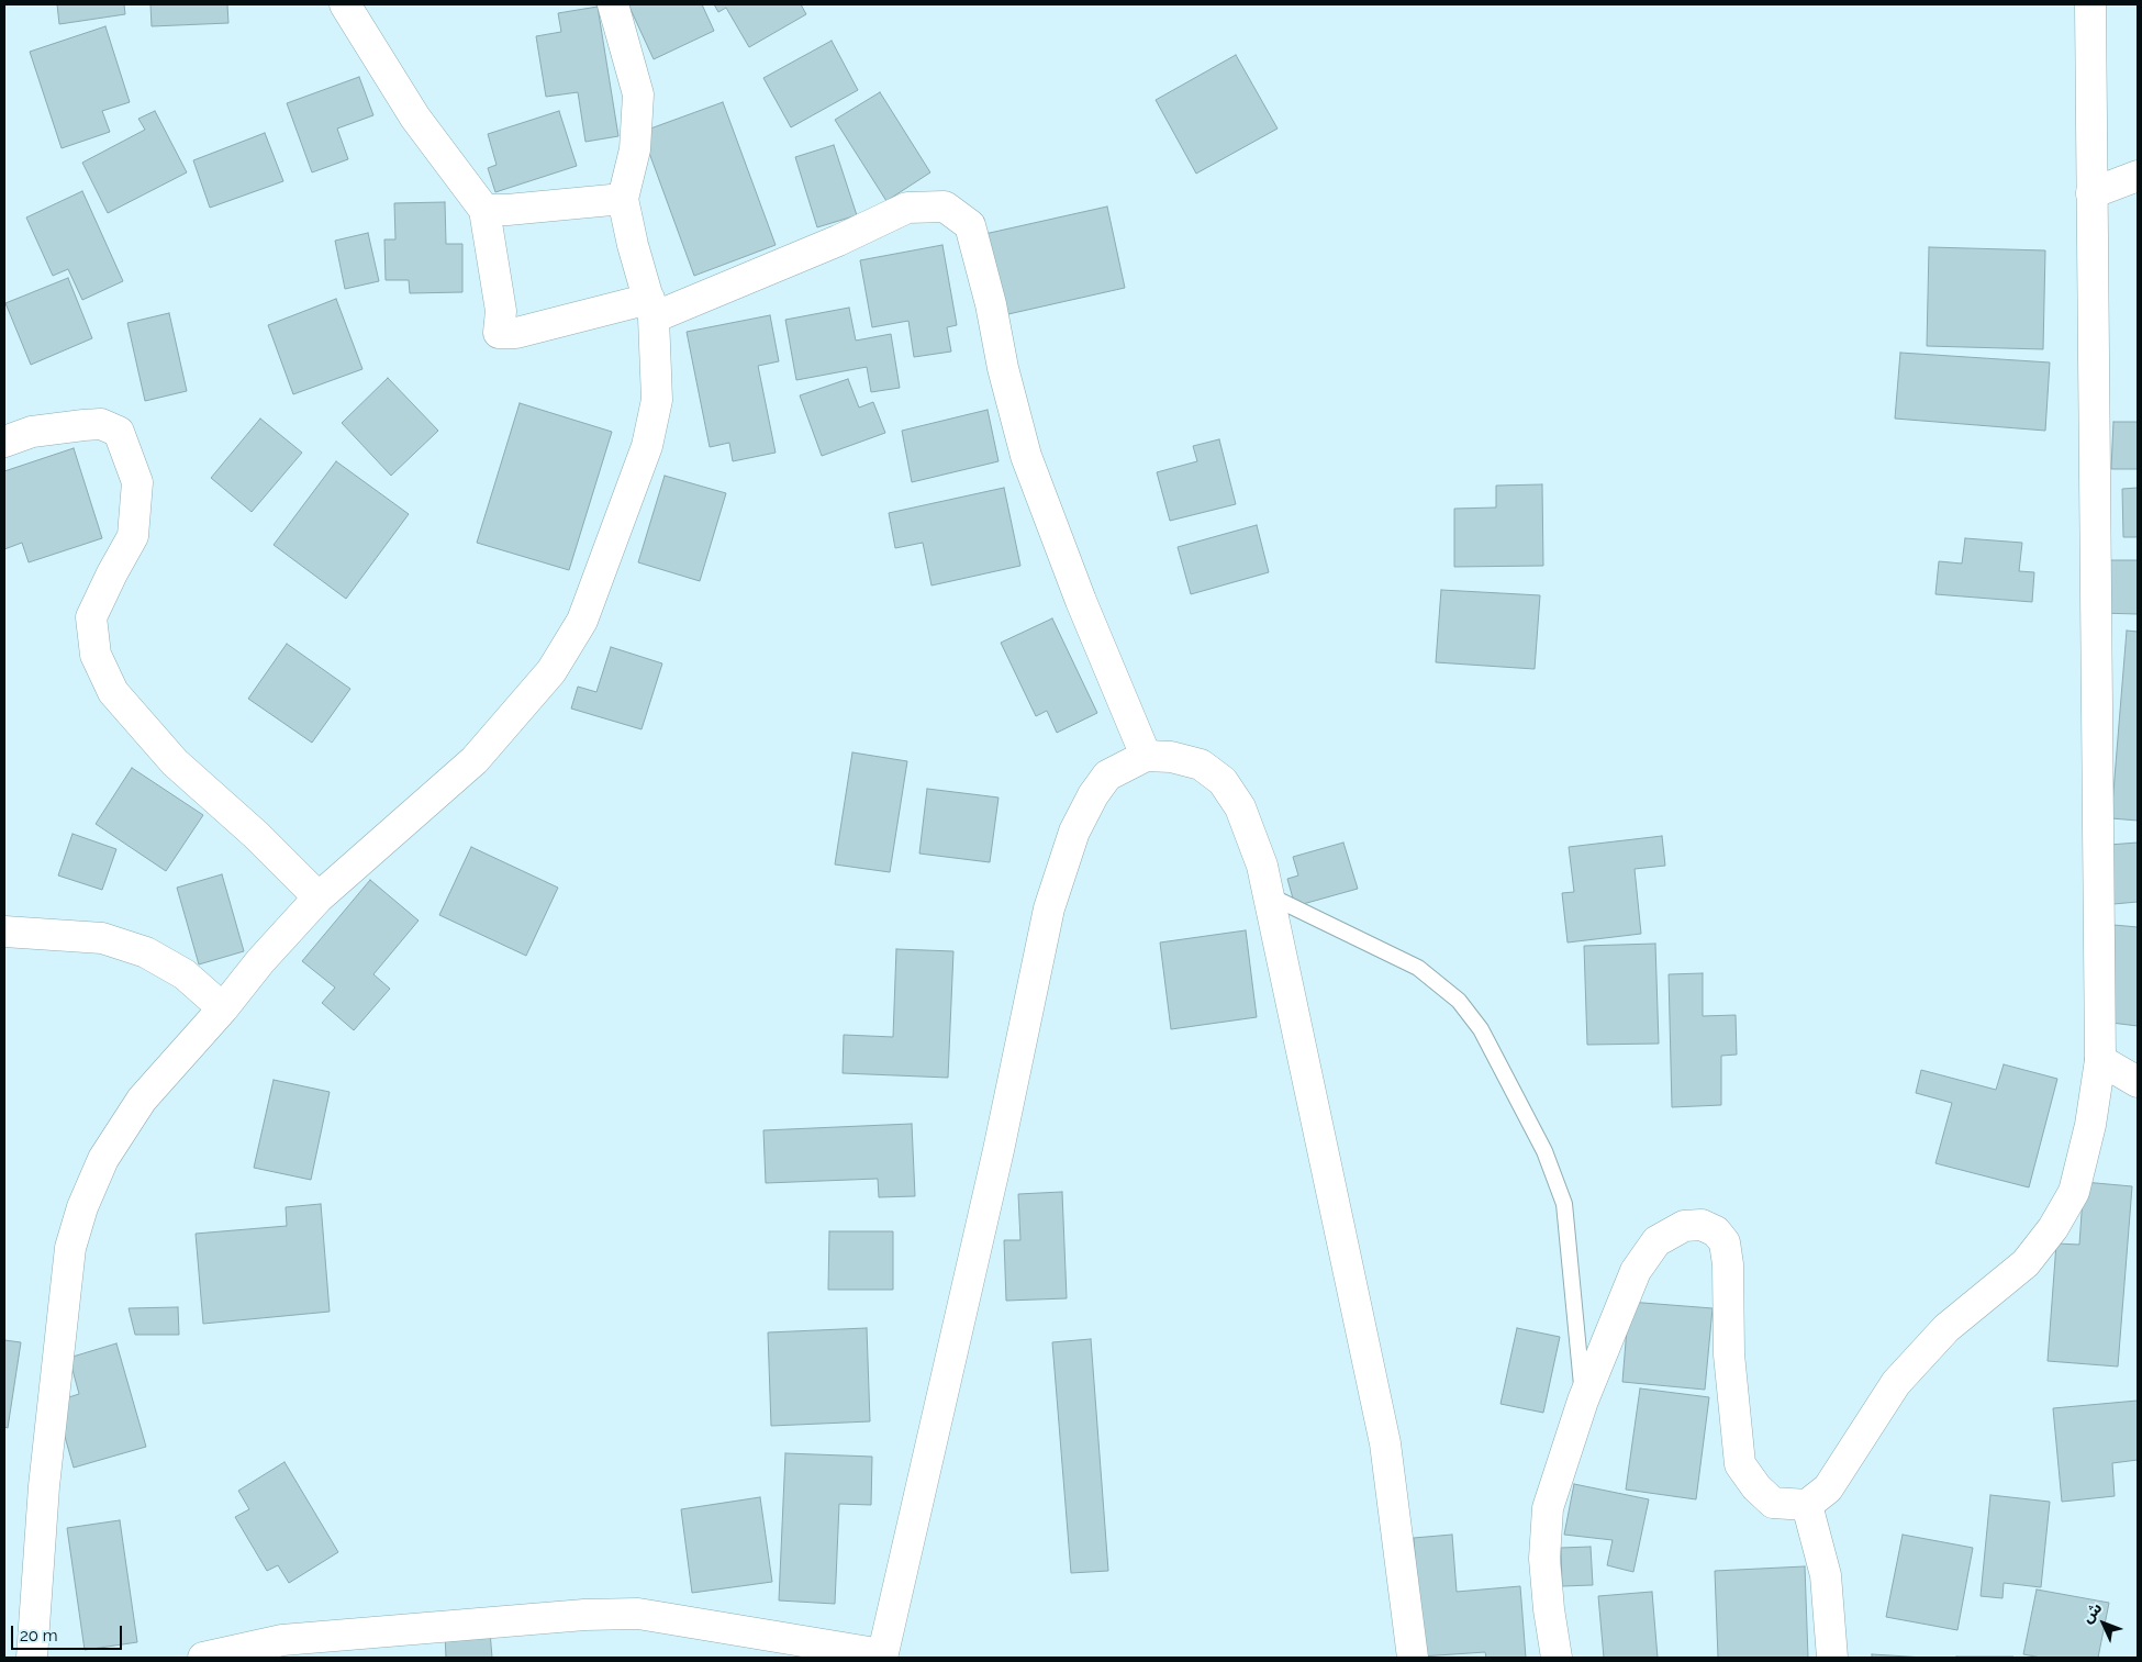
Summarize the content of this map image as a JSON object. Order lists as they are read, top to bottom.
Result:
{
  "scale_bar": "20 m",
  "north": "top left"
}
